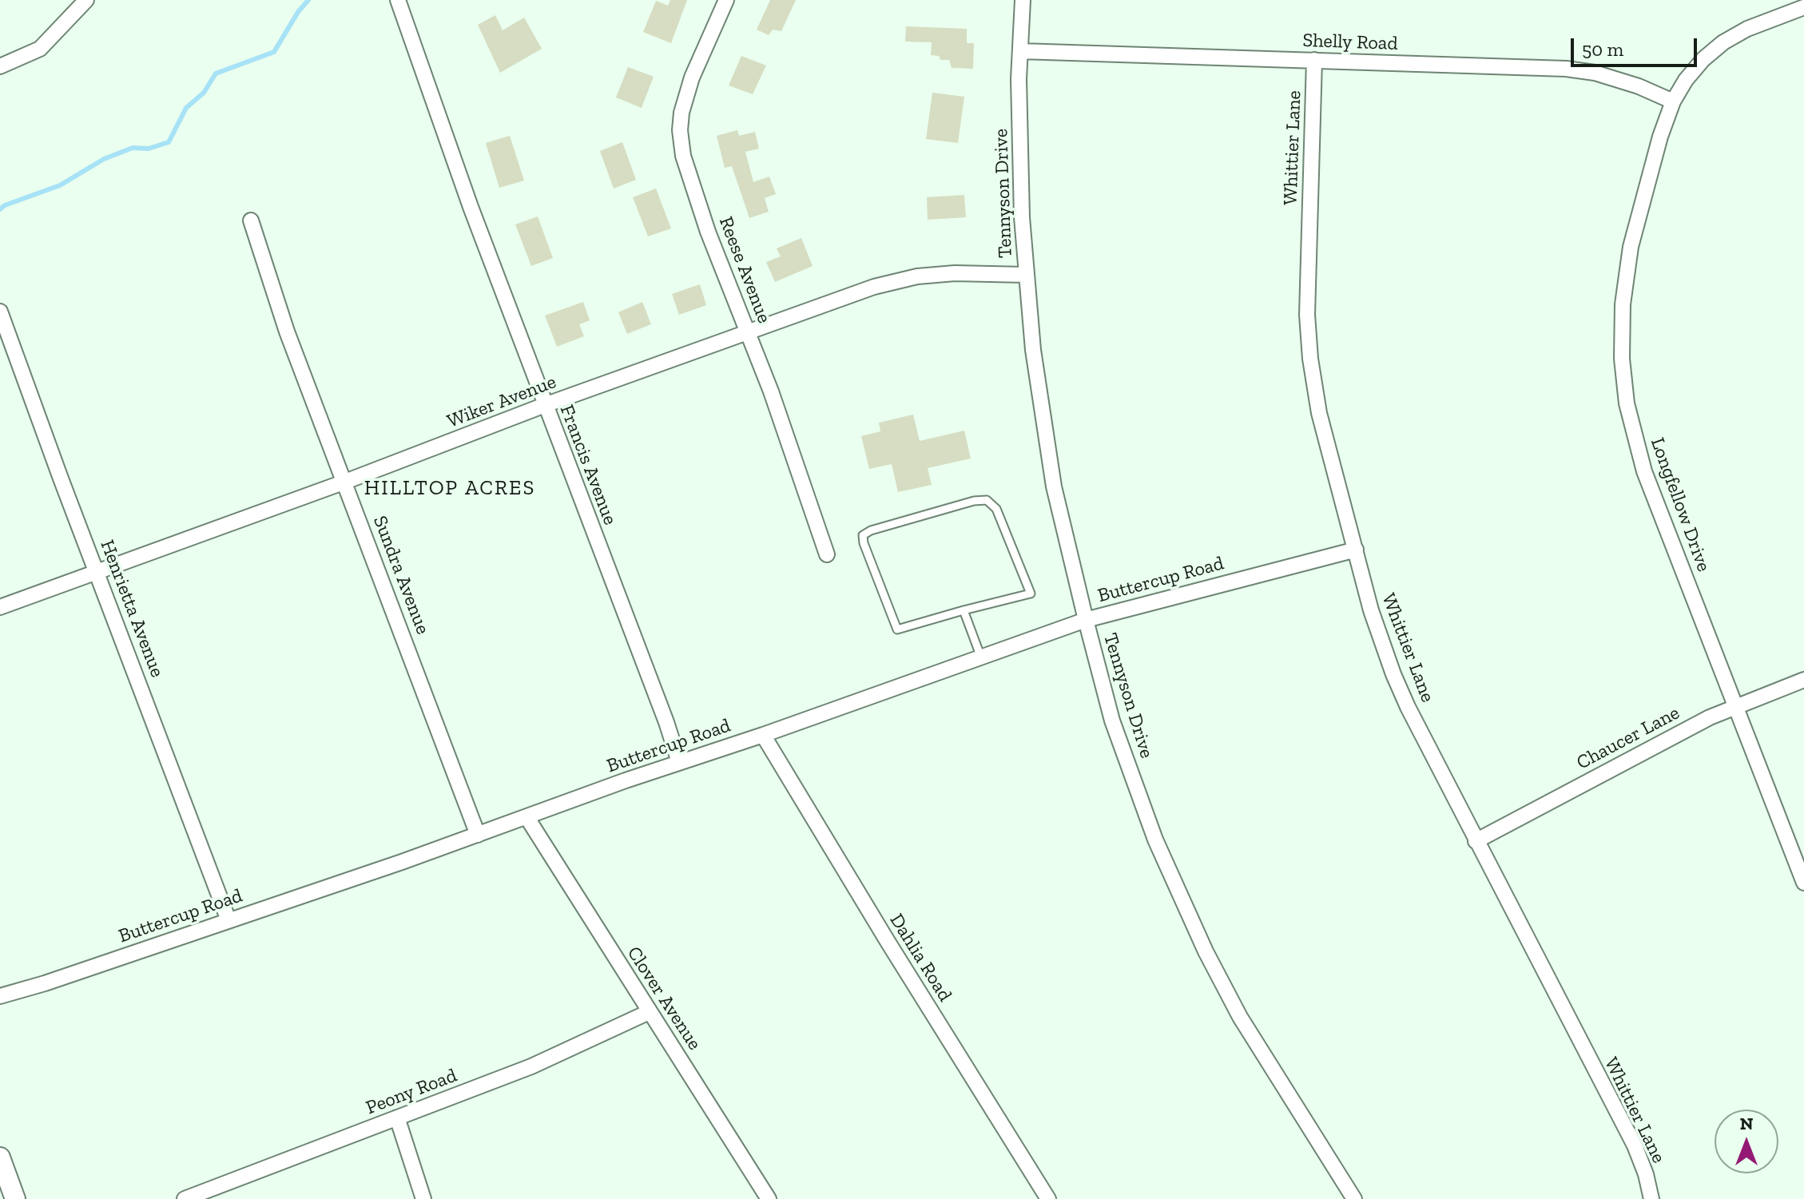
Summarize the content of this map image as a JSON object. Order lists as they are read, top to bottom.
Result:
{
  "streets": {
    "street": [
      "Shelly Road",
      "Whittier Lane",
      "Tennyson Drive",
      "Reese Avenue",
      "Wiker Avenue",
      "Francis Avenue",
      "Longfellow Drive",
      "Sundra Avenue",
      "Buttercup Road",
      "Henrietta Avenue",
      "Chaucer Lane",
      "Dahlia Road",
      "Clover Avenue",
      "Peony Road"
    ]
  },
  "crossings": [
    ["Shelly Road", "Whittier Lane"],
    ["Shelly Road", "Tennyson Drive"],
    ["Shelly Road", "Longfellow Drive"],
    ["Whittier Lane", "Buttercup Road"],
    ["Whittier Lane", "Chaucer Lane"],
    ["Tennyson Drive", "Wiker Avenue"],
    ["Tennyson Drive", "Buttercup Road"],
    ["Reese Avenue", "Wiker Avenue"],
    ["Wiker Avenue", "Francis Avenue"],
    ["Wiker Avenue", "Sundra Avenue"],
    ["Wiker Avenue", "Henrietta Avenue"],
    ["Francis Avenue", "Buttercup Road"],
    ["Longfellow Drive", "Chaucer Lane"],
    ["Sundra Avenue", "Buttercup Road"],
    ["Buttercup Road", "Henrietta Avenue"],
    ["Buttercup Road", "Dahlia Road"],
    ["Buttercup Road", "Clover Avenue"],
    ["Clover Avenue", "Peony Road"]
  ],
  "districts": ["HILLTOP ACRES"],
  "scale_bar": "50 m",
  "north": "top"
}
